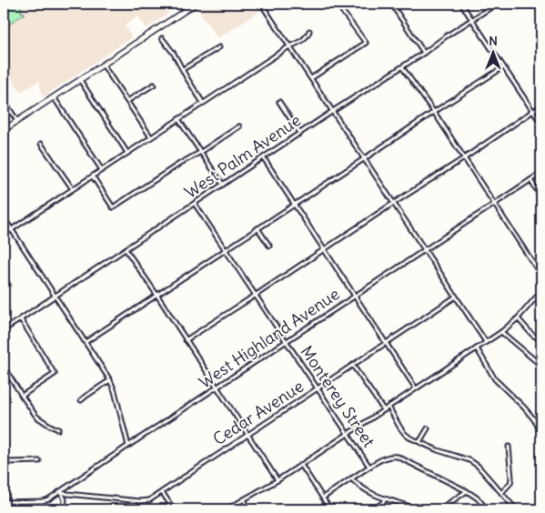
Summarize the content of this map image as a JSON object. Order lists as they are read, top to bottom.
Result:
{
  "streets": {
    "street": [
      "West Palm Avenue",
      "West Highland Avenue",
      "Monterey Street",
      "Cedar Avenue"
    ]
  },
  "crossings": [
    ["West Palm Avenue", "Monterey Street"],
    ["West Highland Avenue", "Monterey Street"],
    ["West Highland Avenue", "Cedar Avenue"],
    ["Monterey Street", "Cedar Avenue"]
  ],
  "north": "top"
}
